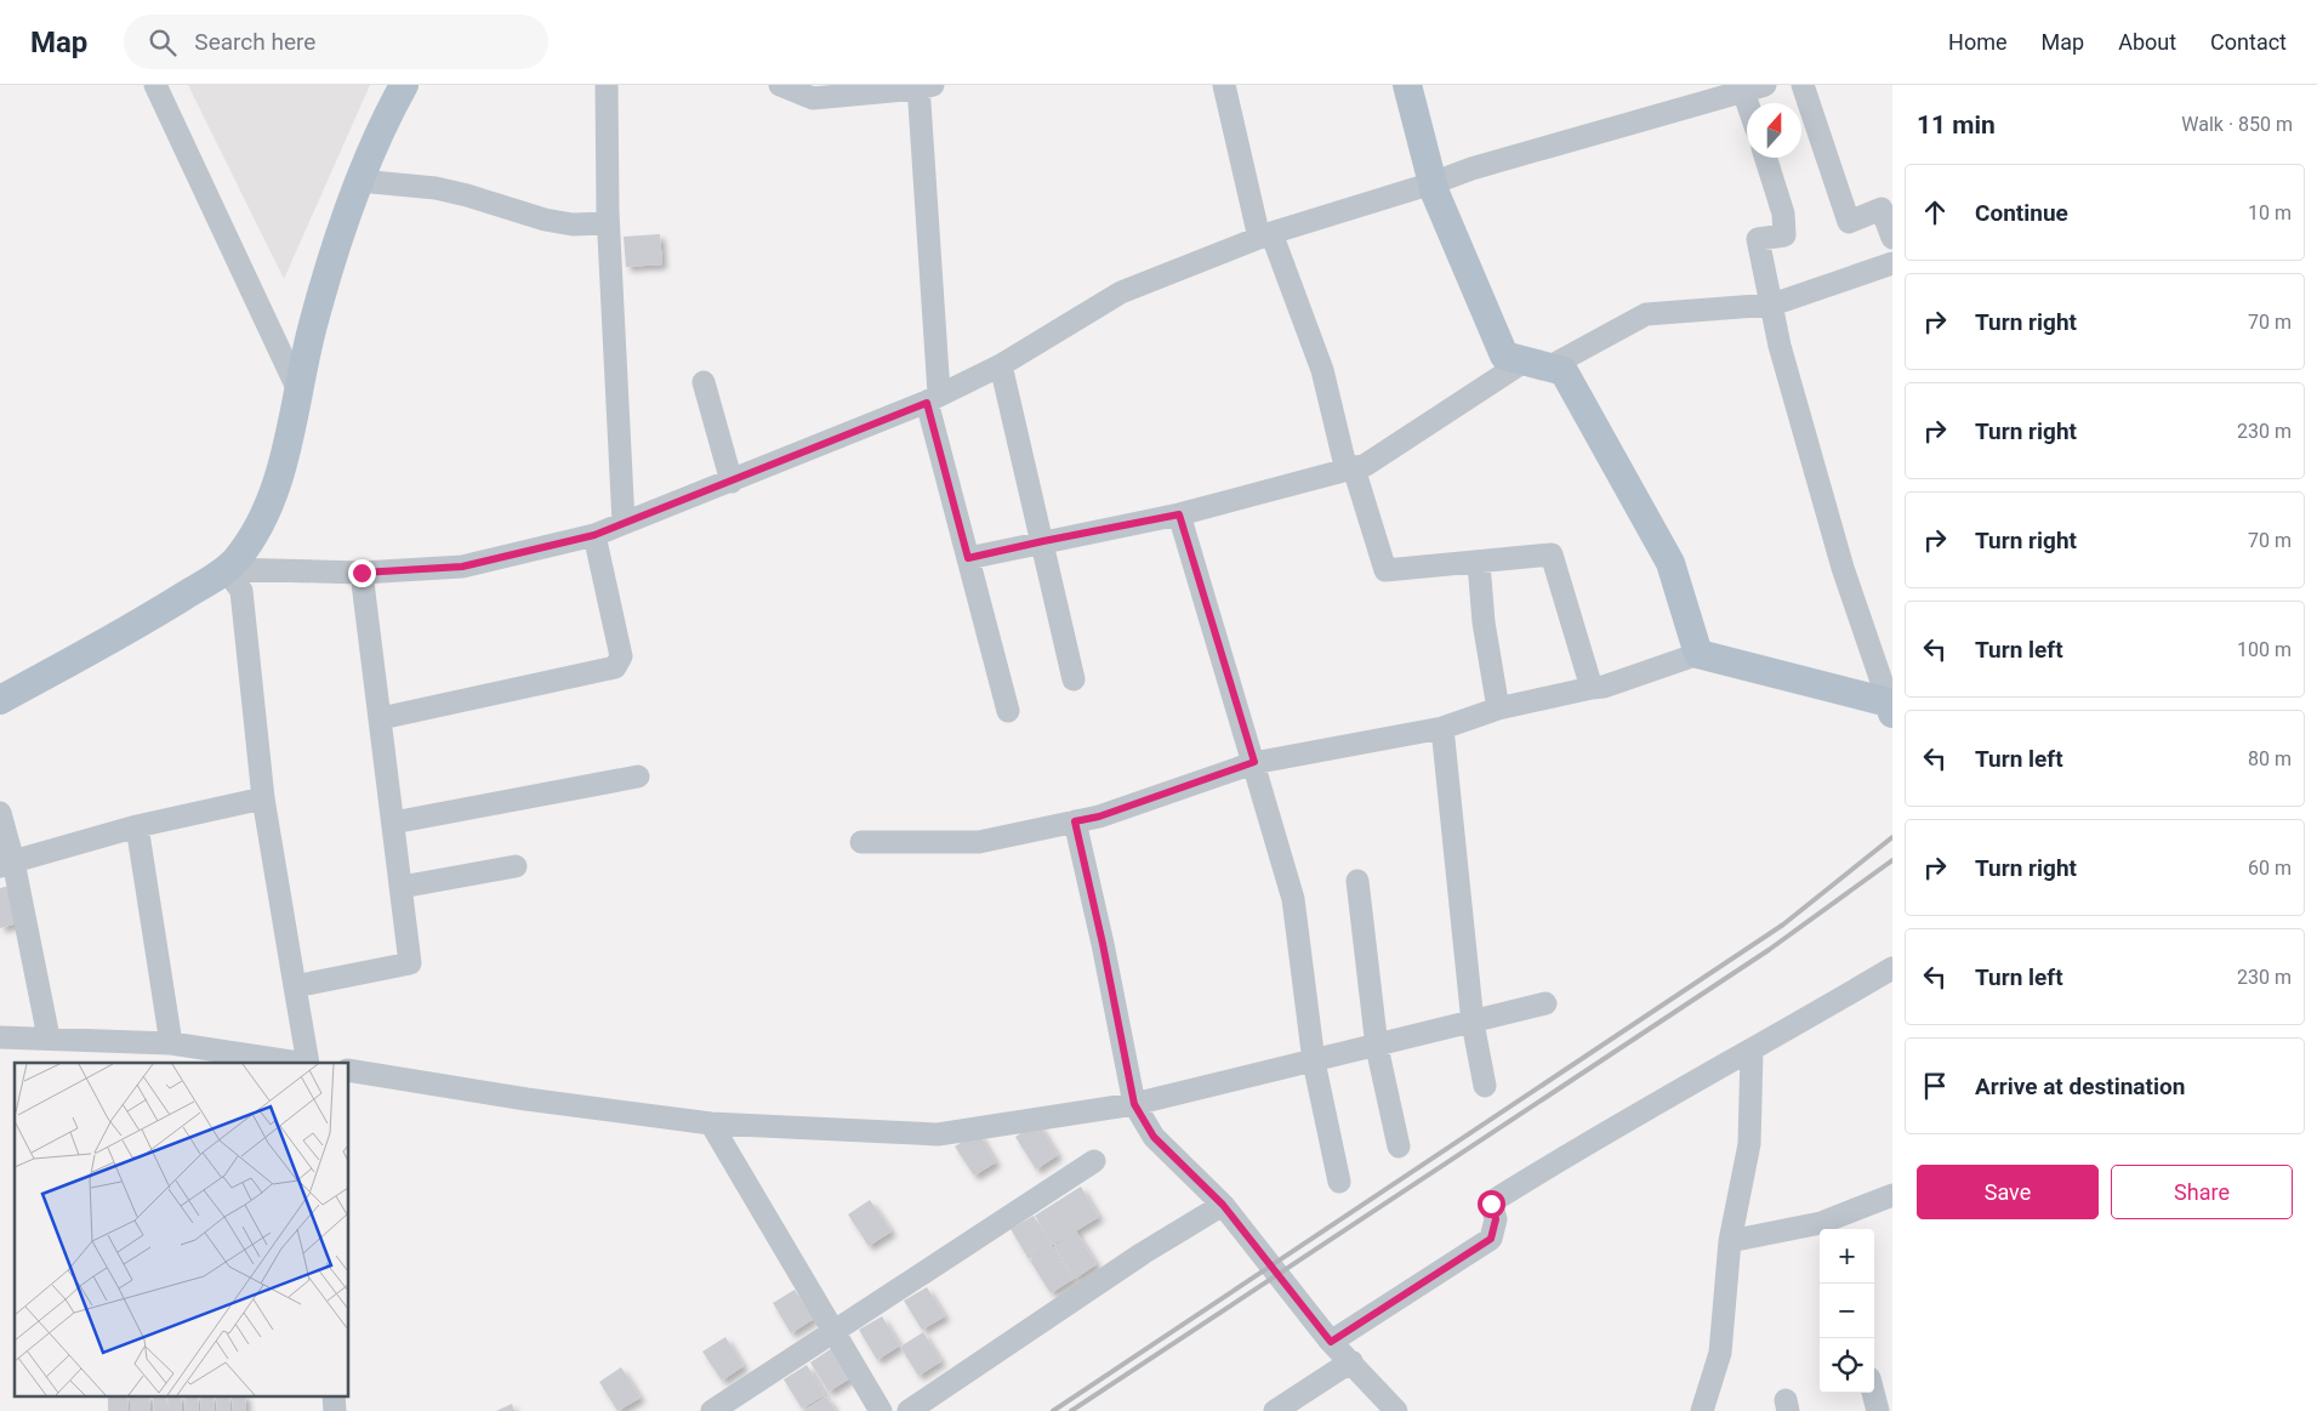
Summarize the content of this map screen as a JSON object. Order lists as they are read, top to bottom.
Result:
{
  "north": "top",
  "page": {
    "header": "Map",
    "search": "Search here",
    "nav": [
      "Home",
      "Map",
      "About",
      "Contact"
    ],
    "heading": ["11 min", "Walk · 850 m"],
    "list": [
      ["Continue", "10 m"],
      ["Turn right", "70 m"],
      ["Turn right", "230 m"],
      ["Turn right", "70 m"],
      ["Turn left", "100 m"],
      ["Turn left", "80 m"],
      ["Turn right", "60 m"],
      ["Turn left", "230 m"],
      "Arrive at destination"
    ],
    "buttons": ["Save", "Share"],
    "map_buttons": ["+", "−"]
  }
}
